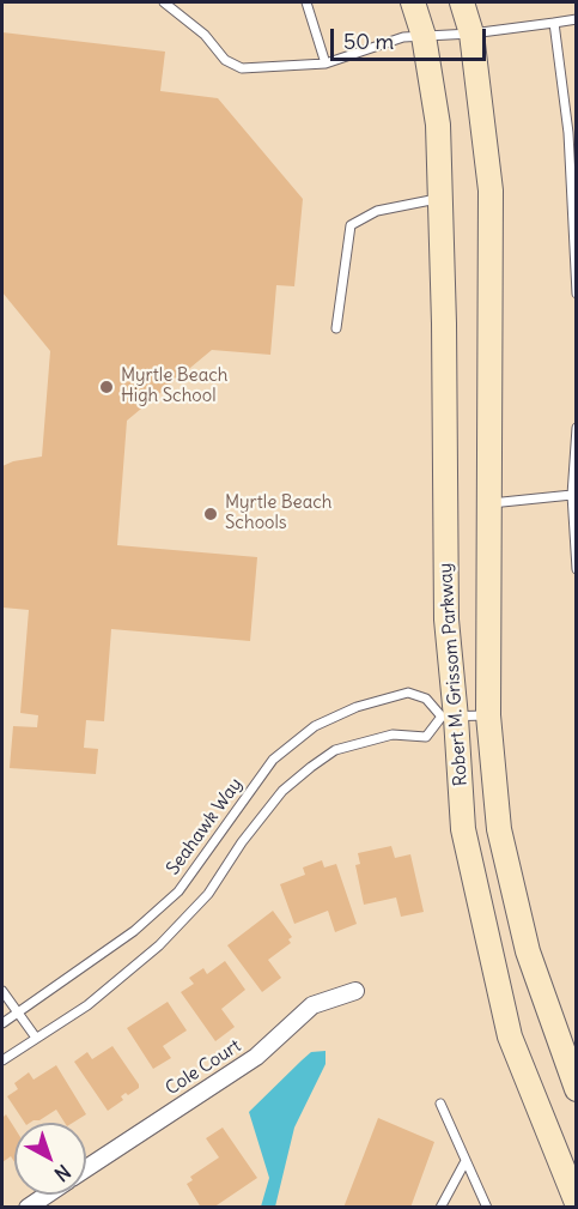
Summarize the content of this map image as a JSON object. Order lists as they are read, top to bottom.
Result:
{
  "streets": {
    "main road": ["Robert M. Grissom Parkway"],
    "street": ["Cole Court"],
    "lane": ["Seahawk Way"]
  },
  "crossings": [
    ["Robert M. Grissom Parkway", "Seahawk Way"]
  ],
  "places": ["Myrtle Beach High School", "Myrtle Beach Schools"],
  "scale_bar": "50 m",
  "north": "bottom right"
}
